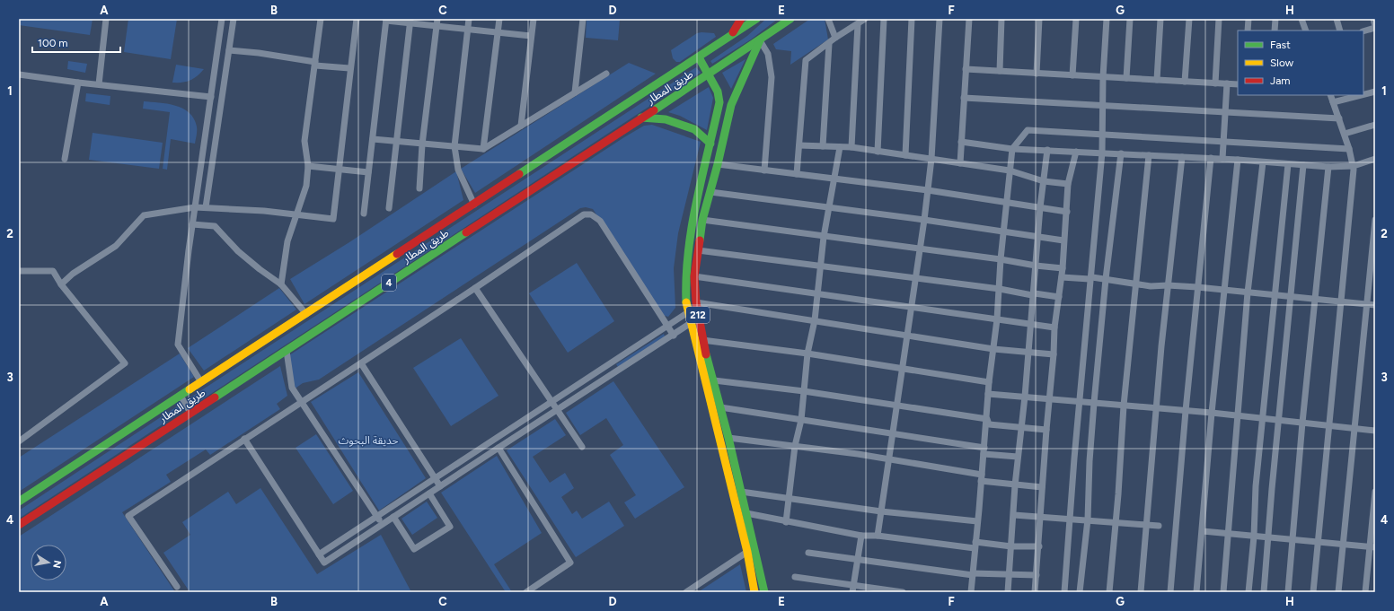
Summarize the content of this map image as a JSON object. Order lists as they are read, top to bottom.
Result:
{
  "streets": {
    "main road": ["طريق المطار", "4", "212"]
  },
  "crossings": [
    ["طريق المطار", "212"]
  ],
  "parks": ["حديقة البحوث"],
  "legend": ["Fast", "Slow", "Jam"],
  "scale_bar": "100 m",
  "north": "right",
  "grid": {
    "columns": [
      "A",
      "B",
      "C",
      "D",
      "E",
      "F",
      "G",
      "H"
    ],
    "rows": [
      "1",
      "2",
      "3",
      "4"
    ]
  }
}
